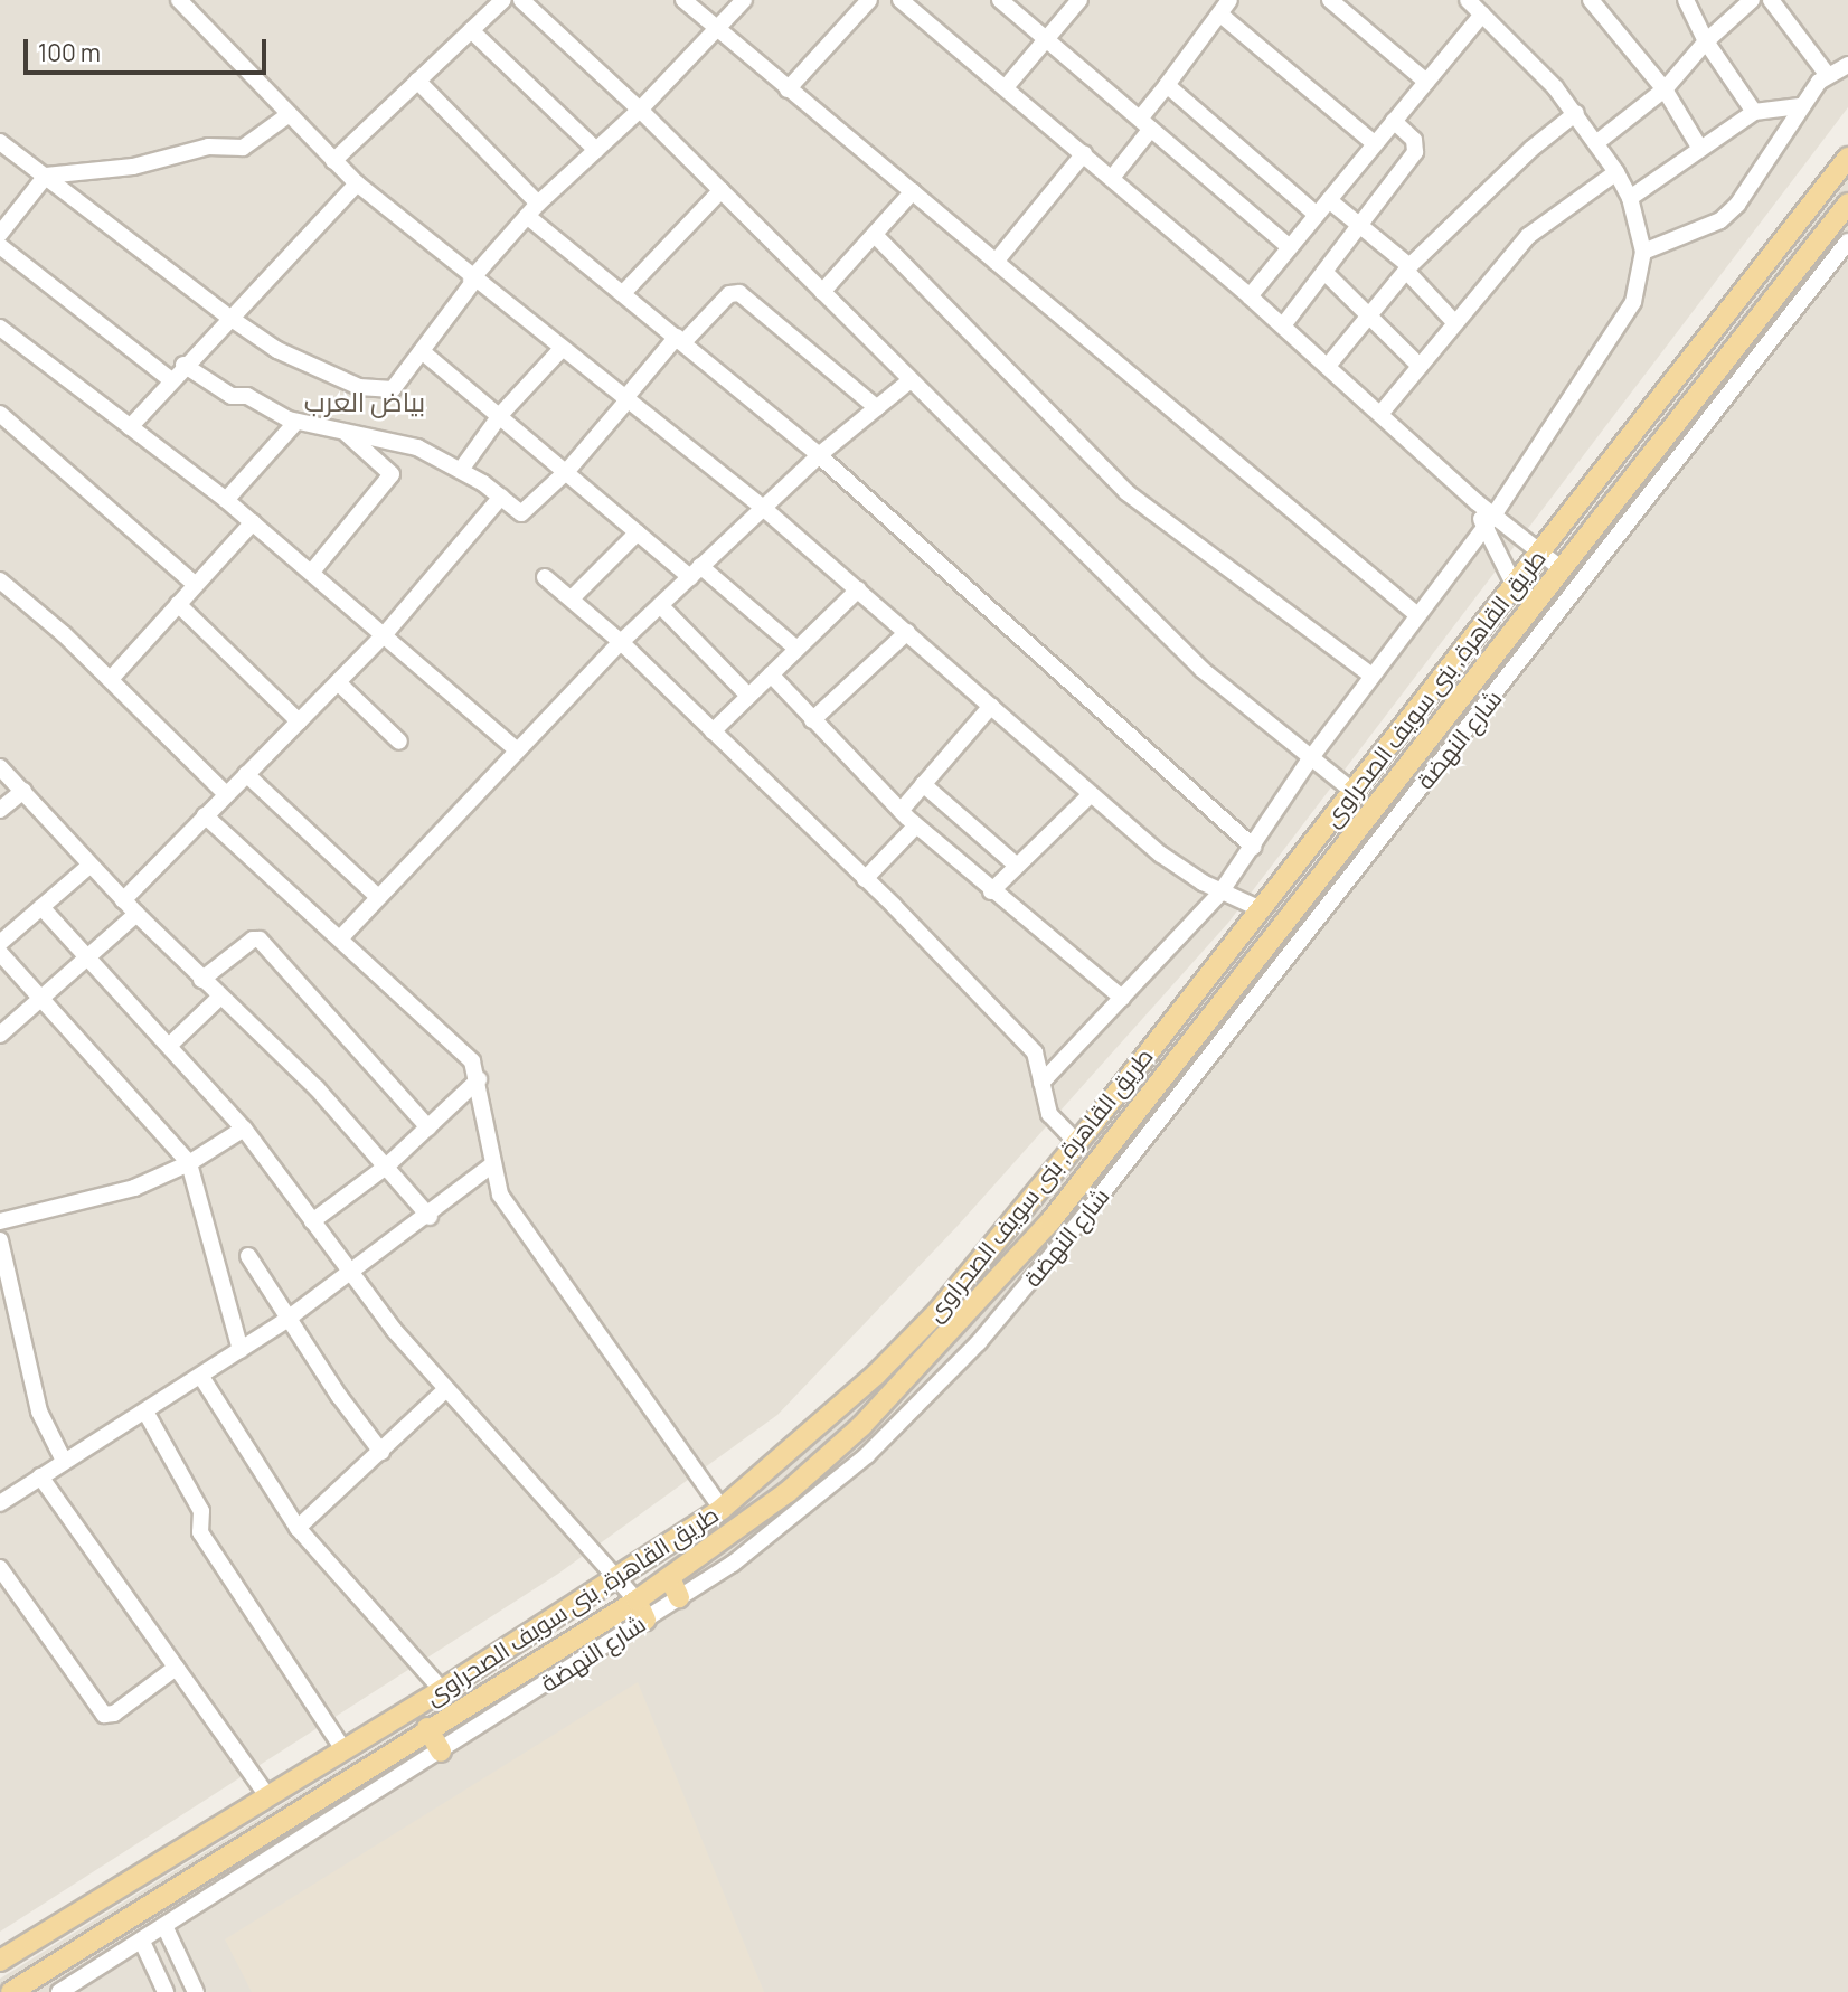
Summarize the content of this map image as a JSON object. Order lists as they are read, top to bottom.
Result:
{
  "streets": {
    "main road": ["طريق القاهرة, بنى سويف الصحراوى"],
    "street": ["شارع النهضة"]
  },
  "districts": ["بياض العرب"],
  "scale_bar": "100 m"
}
